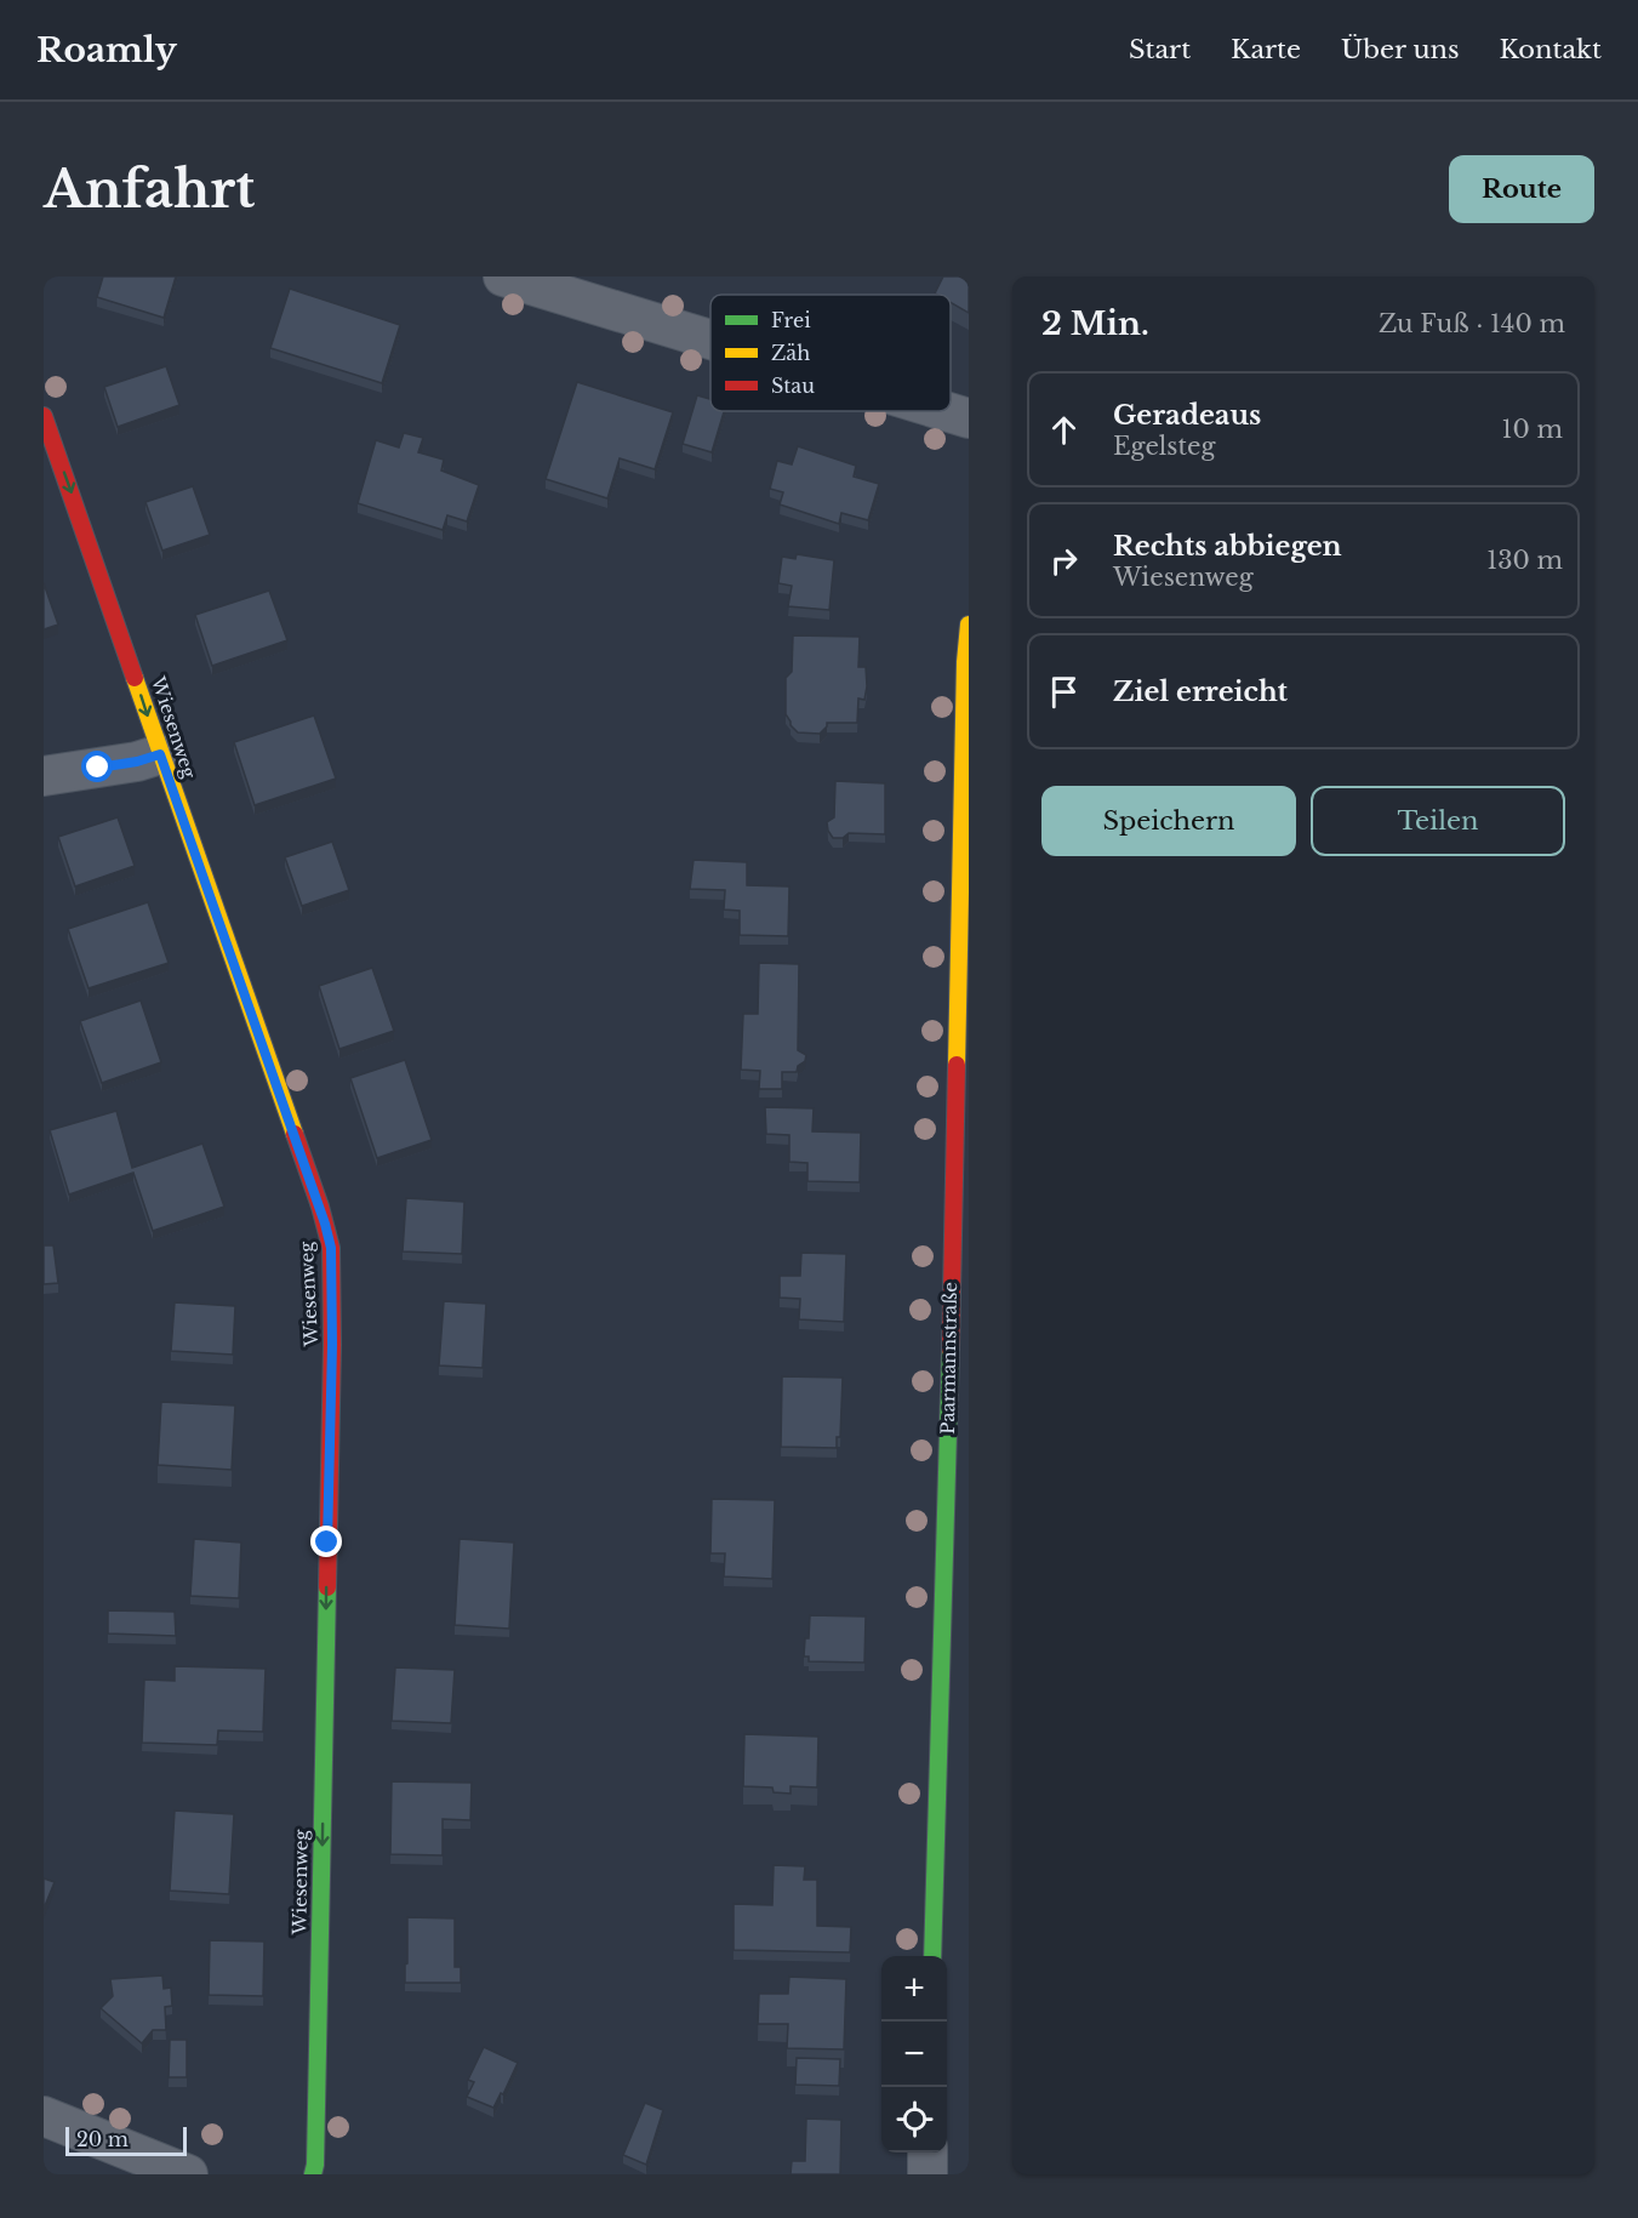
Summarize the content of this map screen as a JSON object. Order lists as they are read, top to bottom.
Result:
{
  "streets": {
    "street": ["Wiesenweg", "Paarmannstraße"]
  },
  "one_way": ["Wiesenweg"],
  "legend": ["Frei", "Zäh", "Stau"],
  "scale_bar": "20 m",
  "page": {
    "header": "Roamly",
    "nav": [
      "Start",
      "Karte",
      "Über uns",
      "Kontakt"
    ],
    "buttons": [
      "Route",
      ["Speichern", "Teilen"]
    ],
    "title": "Anfahrt",
    "heading": ["2 Min.", "Zu Fuß · 140 m"],
    "list": [
      ["Geradeaus", "Egelsteg", "10 m"],
      ["Rechts abbiegen", "Wiesenweg", "130 m"],
      "Ziel erreicht"
    ],
    "map_buttons": ["+", "−"],
    "scale": "20 m"
  }
}
